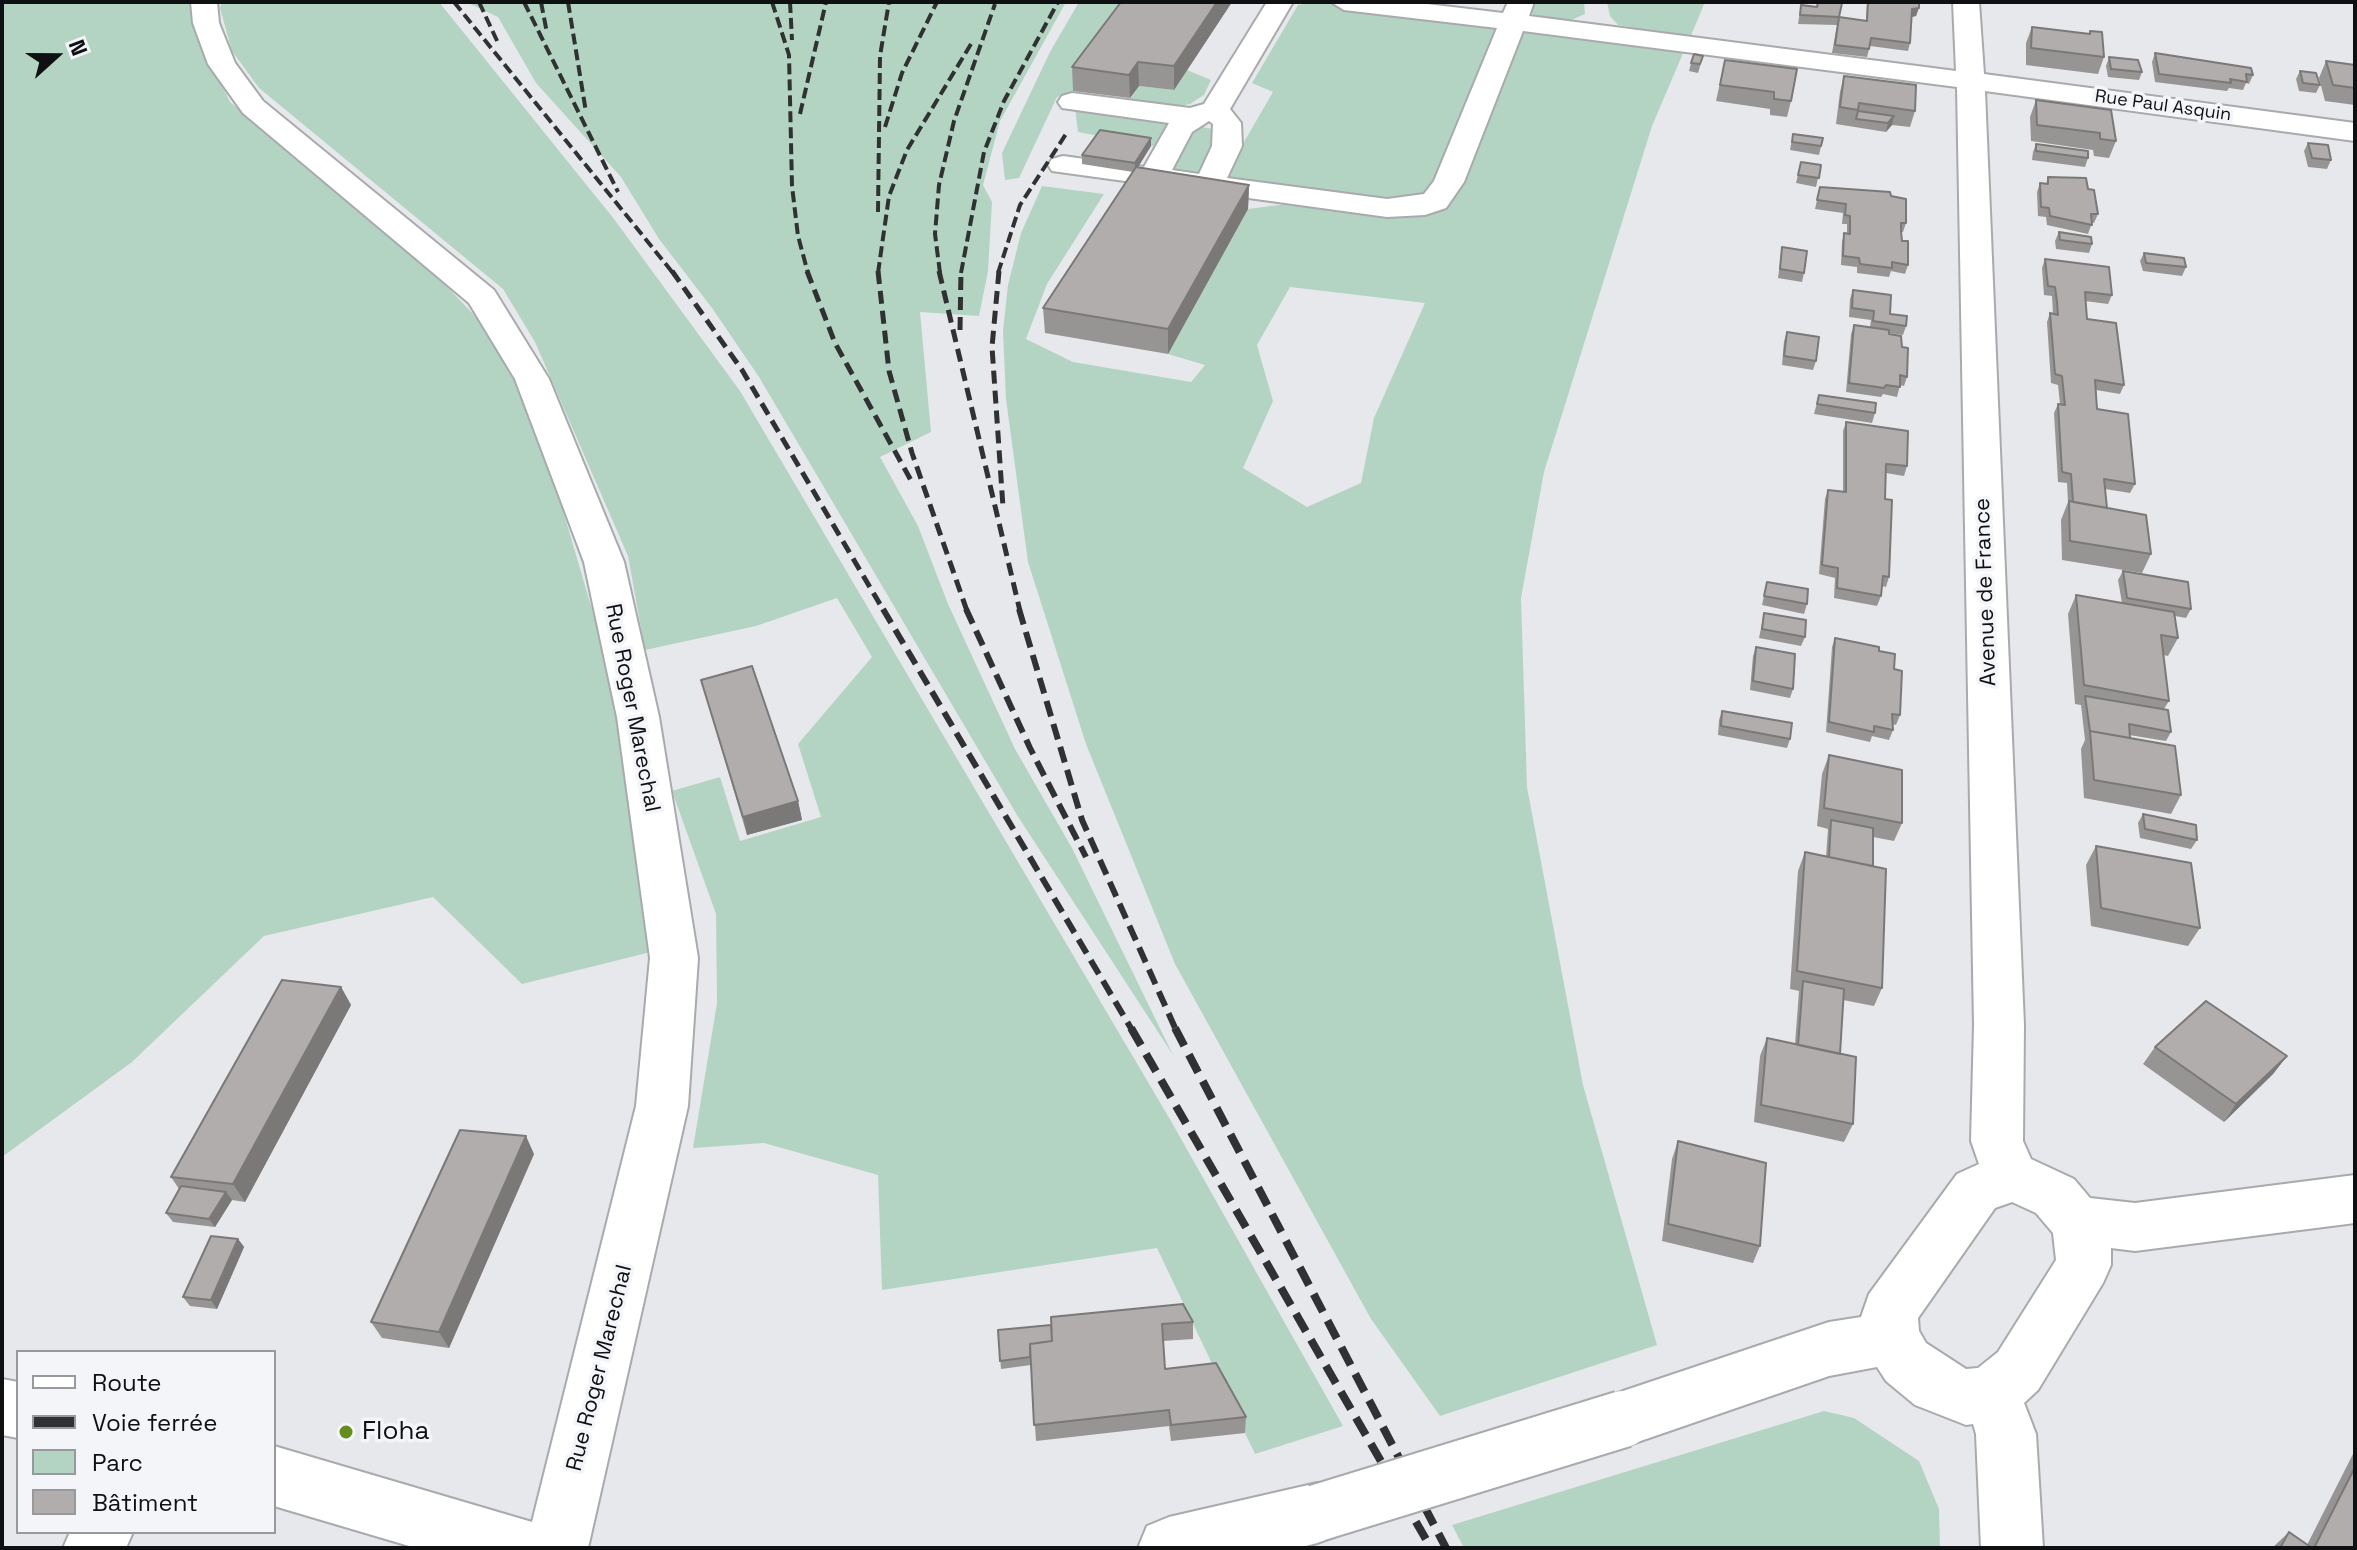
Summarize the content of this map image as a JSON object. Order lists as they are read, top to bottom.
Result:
{
  "streets": {
    "street": ["Rue Paul Asquin", "Avenue de France", "Rue Roger Marechal"]
  },
  "crossings": [
    ["Rue Paul Asquin", "Avenue de France"]
  ],
  "places": ["Floha"],
  "legend": [
    "Route",
    "Voie ferrée",
    "Parc",
    "Bâtiment"
  ],
  "north": "right"
}
